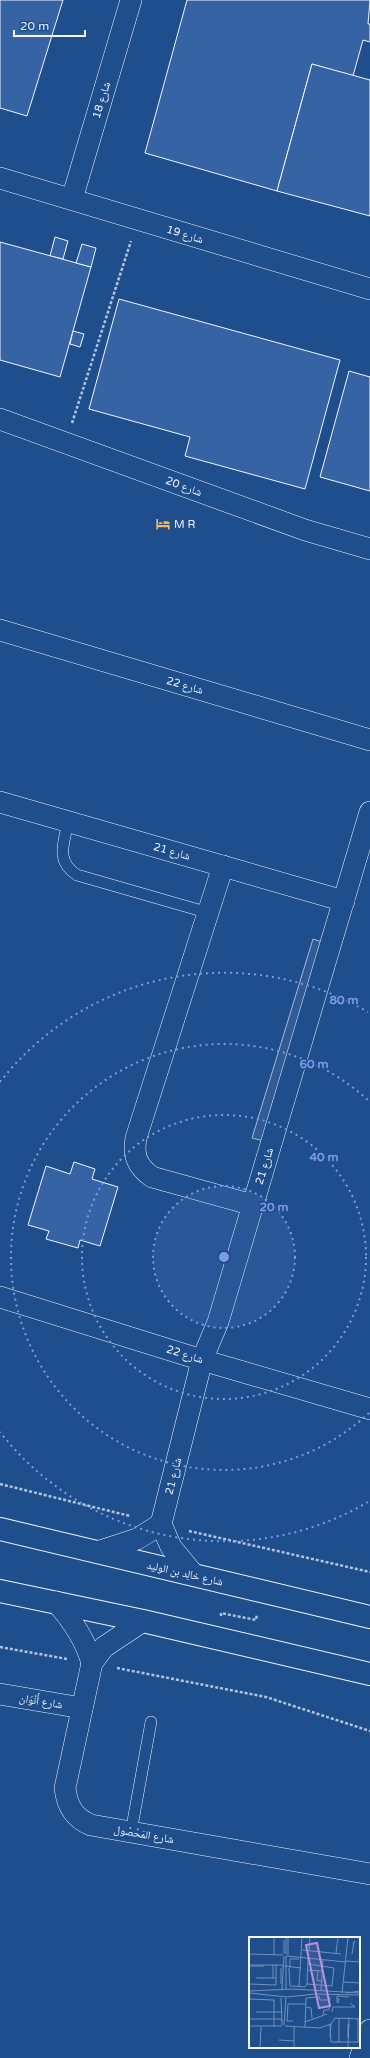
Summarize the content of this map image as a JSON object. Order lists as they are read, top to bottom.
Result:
{
  "streets": {
    "street": [
      "شارع 18",
      "شارع 19",
      "شارع 20",
      "شارع 22",
      "شارع 21",
      "شارع خالِد بن الوليد",
      "شارع أَنْوَان",
      "شارع المَحْصُول"
    ]
  },
  "crossings": [
    ["شارع 18", "شارع 19"],
    ["شارع 22", "شارع 21"],
    ["شارع أَنْوَان", "شارع المَحْصُول"]
  ],
  "places": {
    "hotel": ["M R"]
  },
  "scale_bar": "20 m",
  "rings": [
    "80 m",
    "60 m",
    "40 m",
    "20 m"
  ]
}
